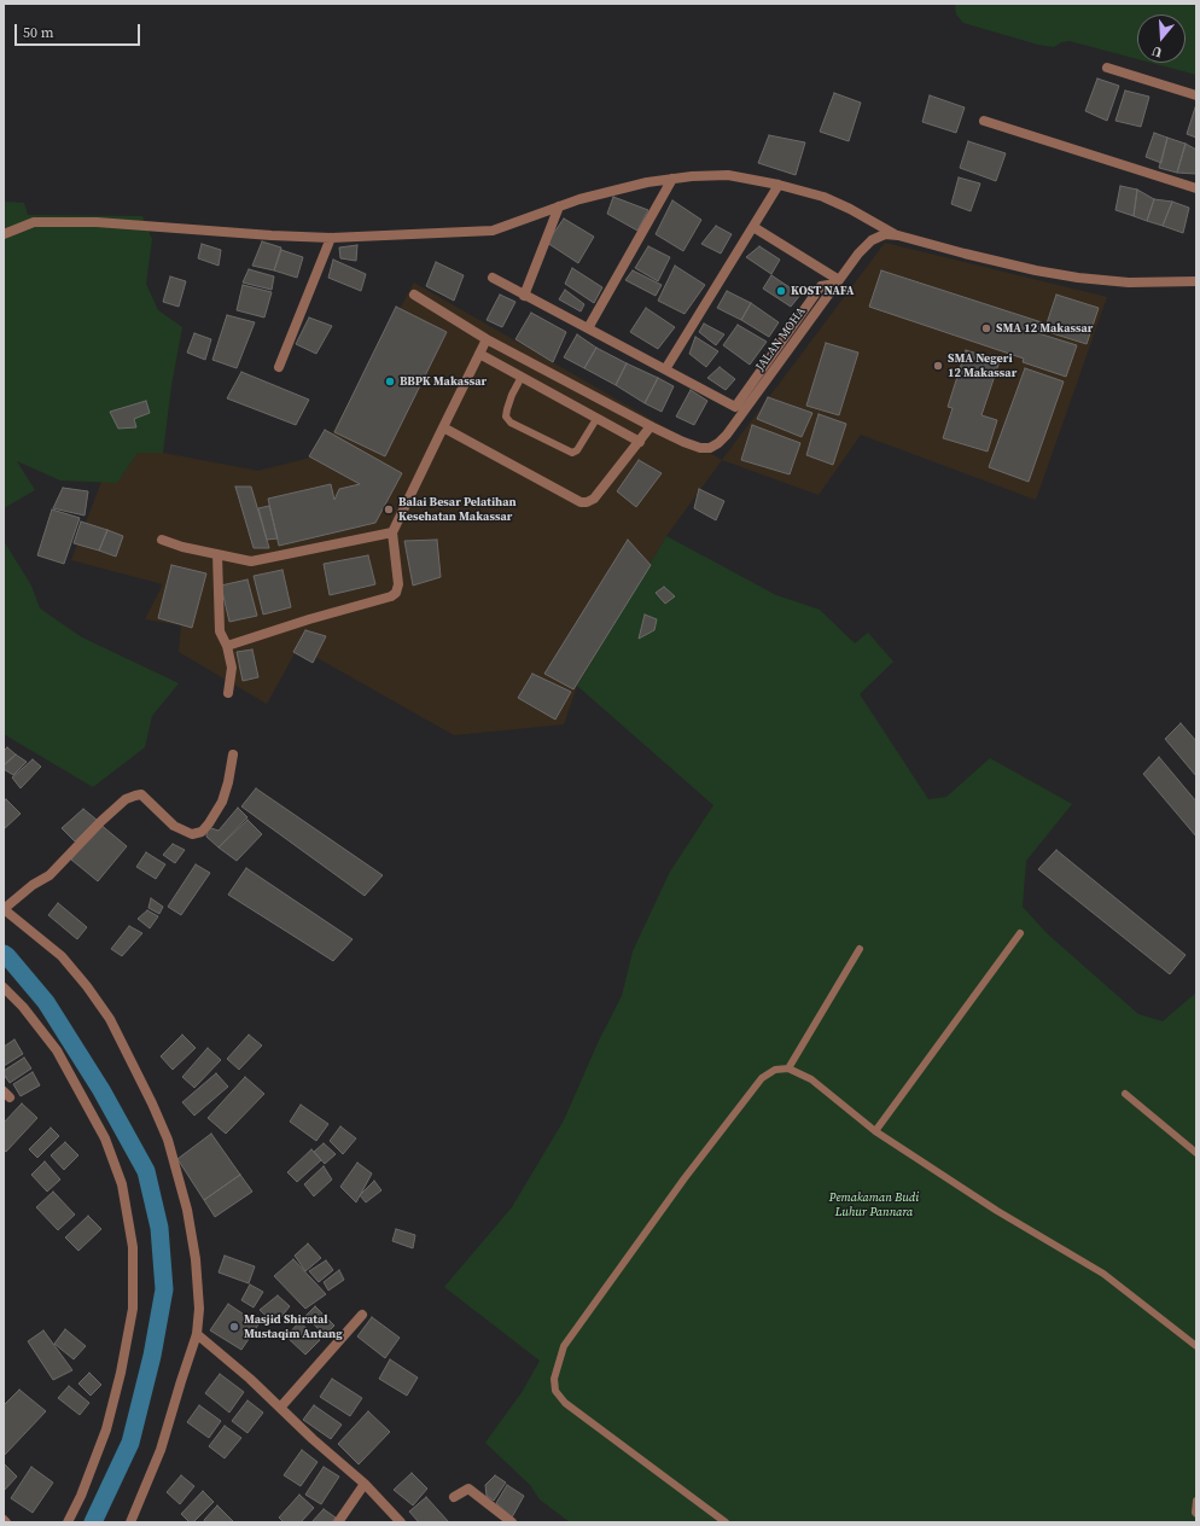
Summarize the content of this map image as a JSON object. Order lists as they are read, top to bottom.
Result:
{
  "streets": {
    "street": ["JALAN MOHA"]
  },
  "parks": ["Pemakaman Budi Luhur Pannara"],
  "places": [
    "KOST NAFA",
    "SMA 12 Makassar",
    "SMA Negeri 12 Makassar",
    "BBPK Makassar",
    "Balai Besar Pelatihan Kesehatan Makassar",
    "Masjid Shiratal Mustaqim Antang"
  ],
  "scale_bar": "50 m",
  "north": "bottom"
}
